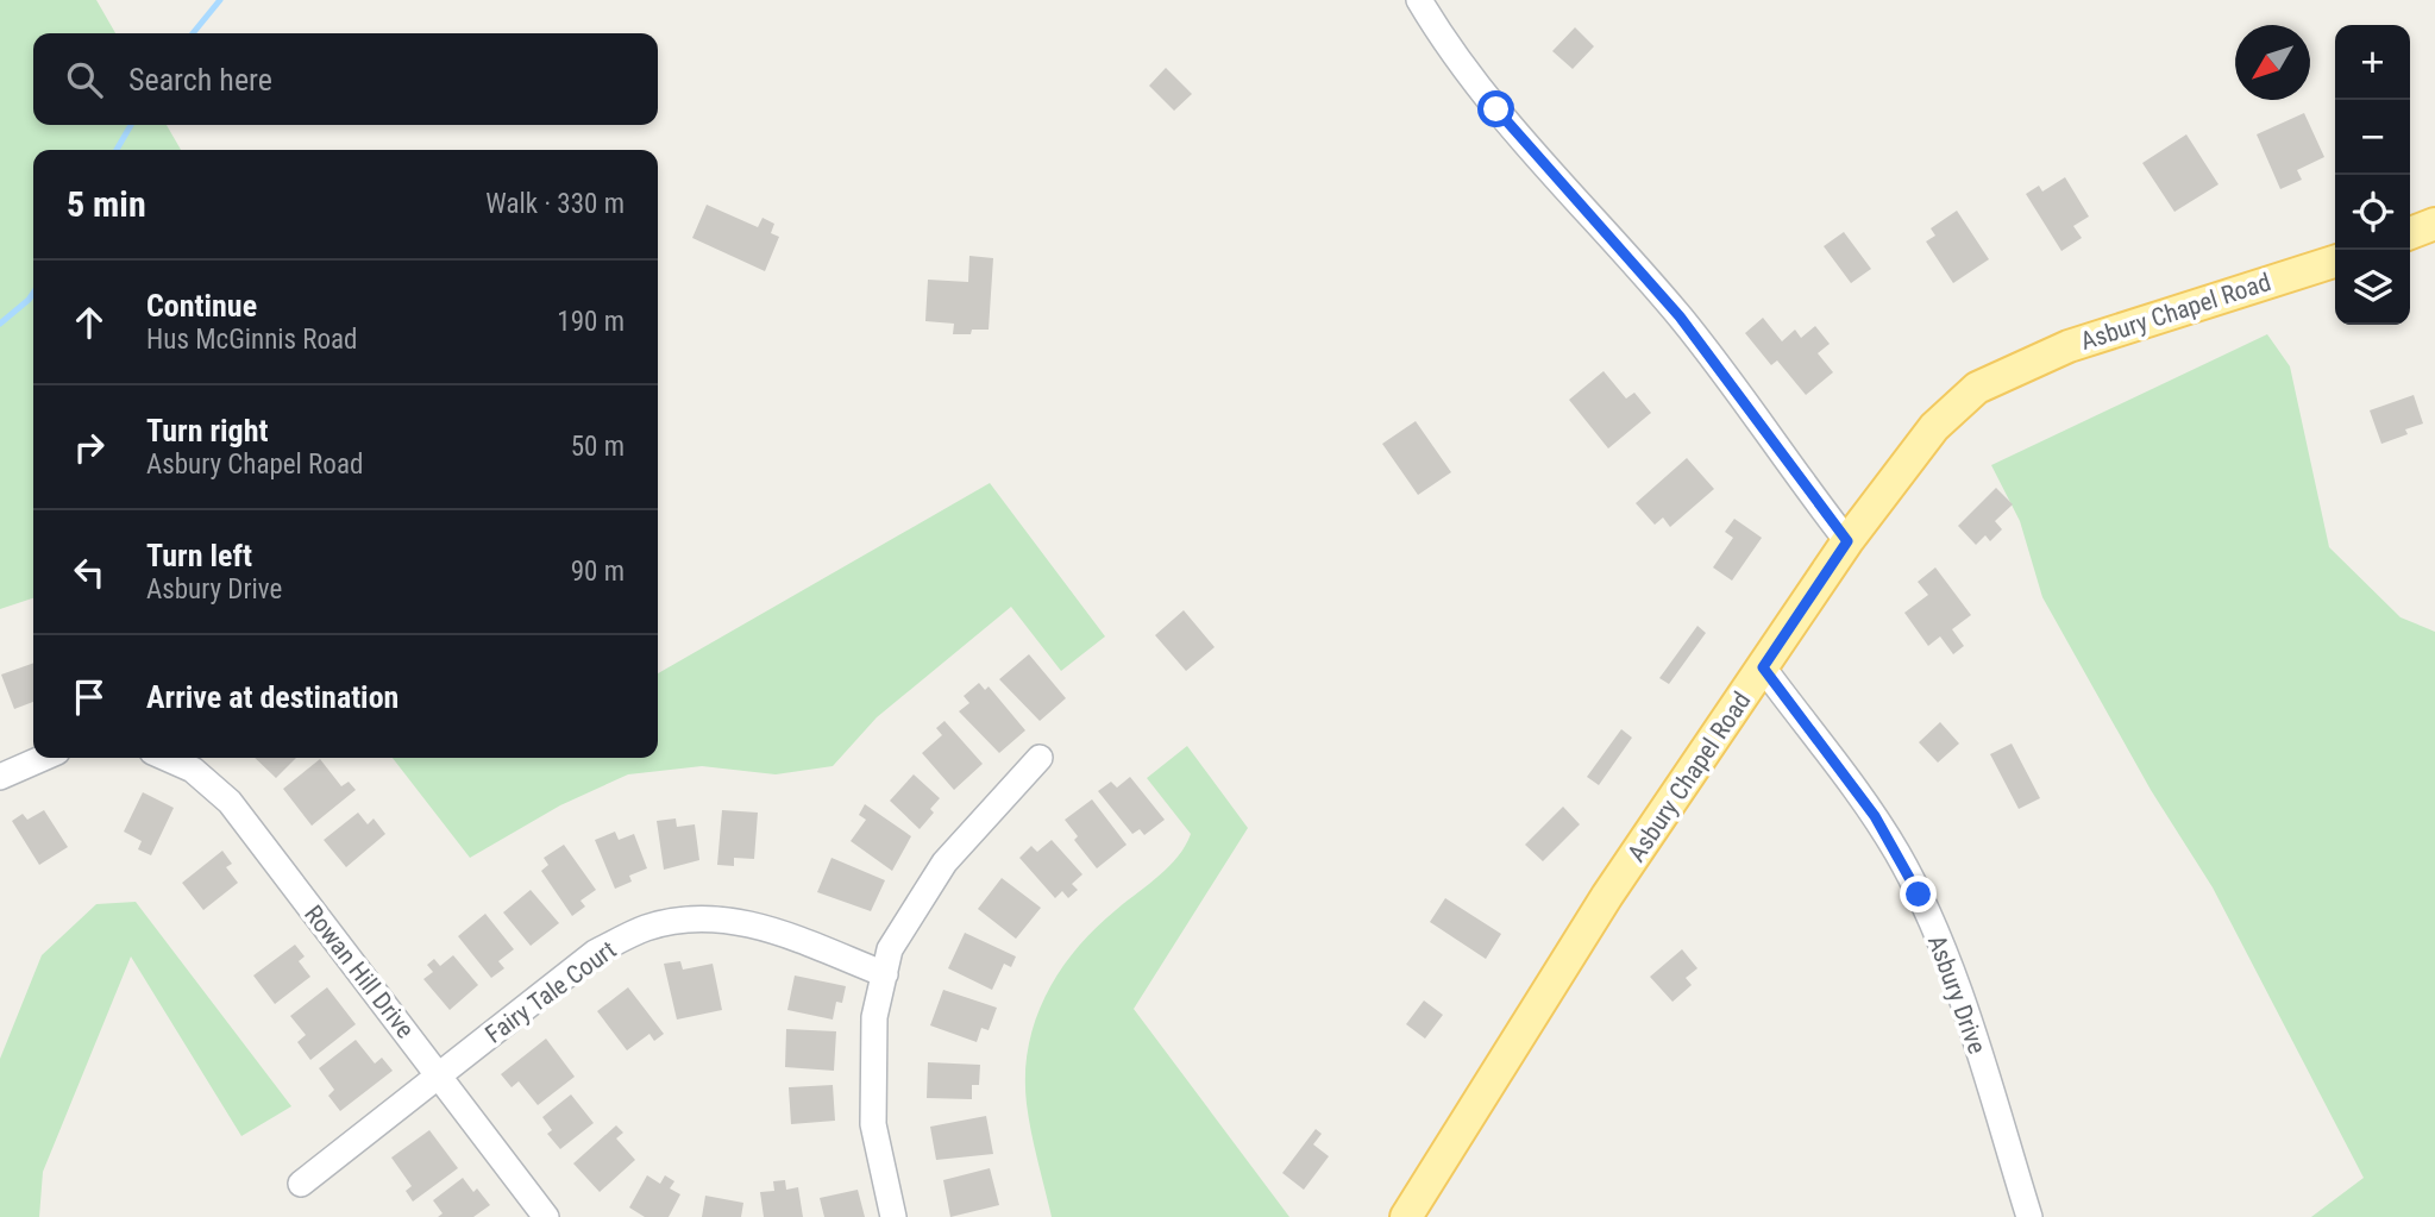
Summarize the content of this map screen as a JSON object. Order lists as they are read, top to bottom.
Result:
{
  "streets": {
    "main road": ["Asbury Chapel Road"],
    "street": ["Rowan Hill Drive", "Fairy Tale Court", "Asbury Drive"]
  },
  "crossings": [
    ["Asbury Chapel Road", "Asbury Drive"],
    ["Rowan Hill Drive", "Fairy Tale Court"]
  ],
  "north": "bottom left",
  "page": {
    "map_buttons": ["+", "−"],
    "search": "Search here",
    "heading": ["5 min", "Walk · 330 m"],
    "list": [
      ["Continue", "Hus McGinnis Road", "190 m"],
      ["Turn right", "Asbury Chapel Road", "50 m"],
      ["Turn left", "Asbury Drive", "90 m"],
      "Arrive at destination"
    ]
  }
}
